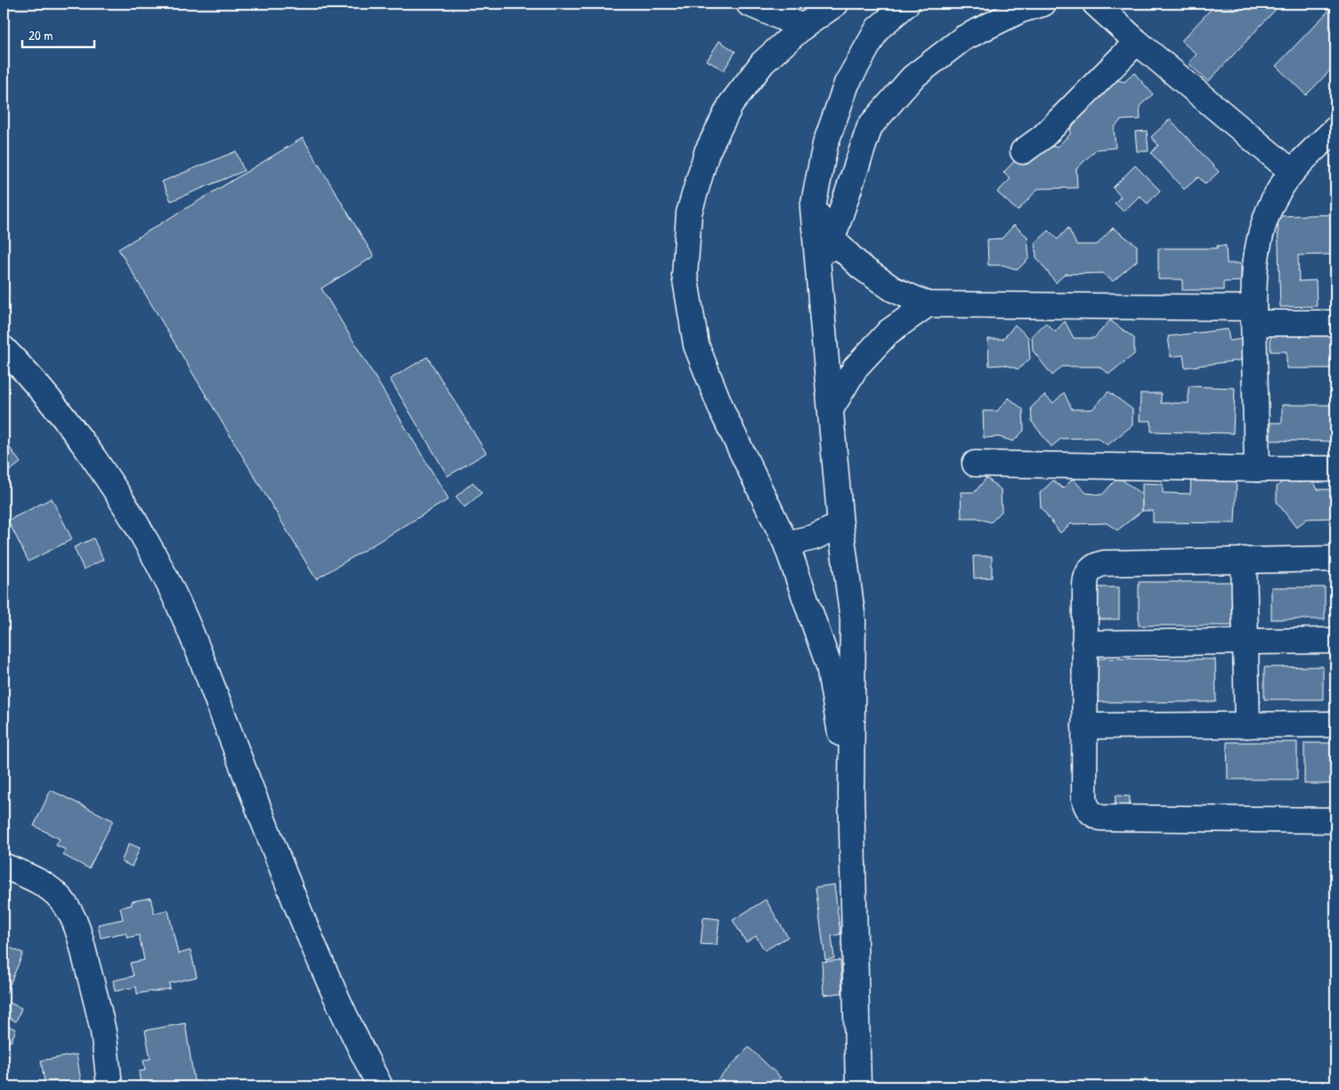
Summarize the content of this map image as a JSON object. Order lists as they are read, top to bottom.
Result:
{
  "scale_bar": "20 m"
}
